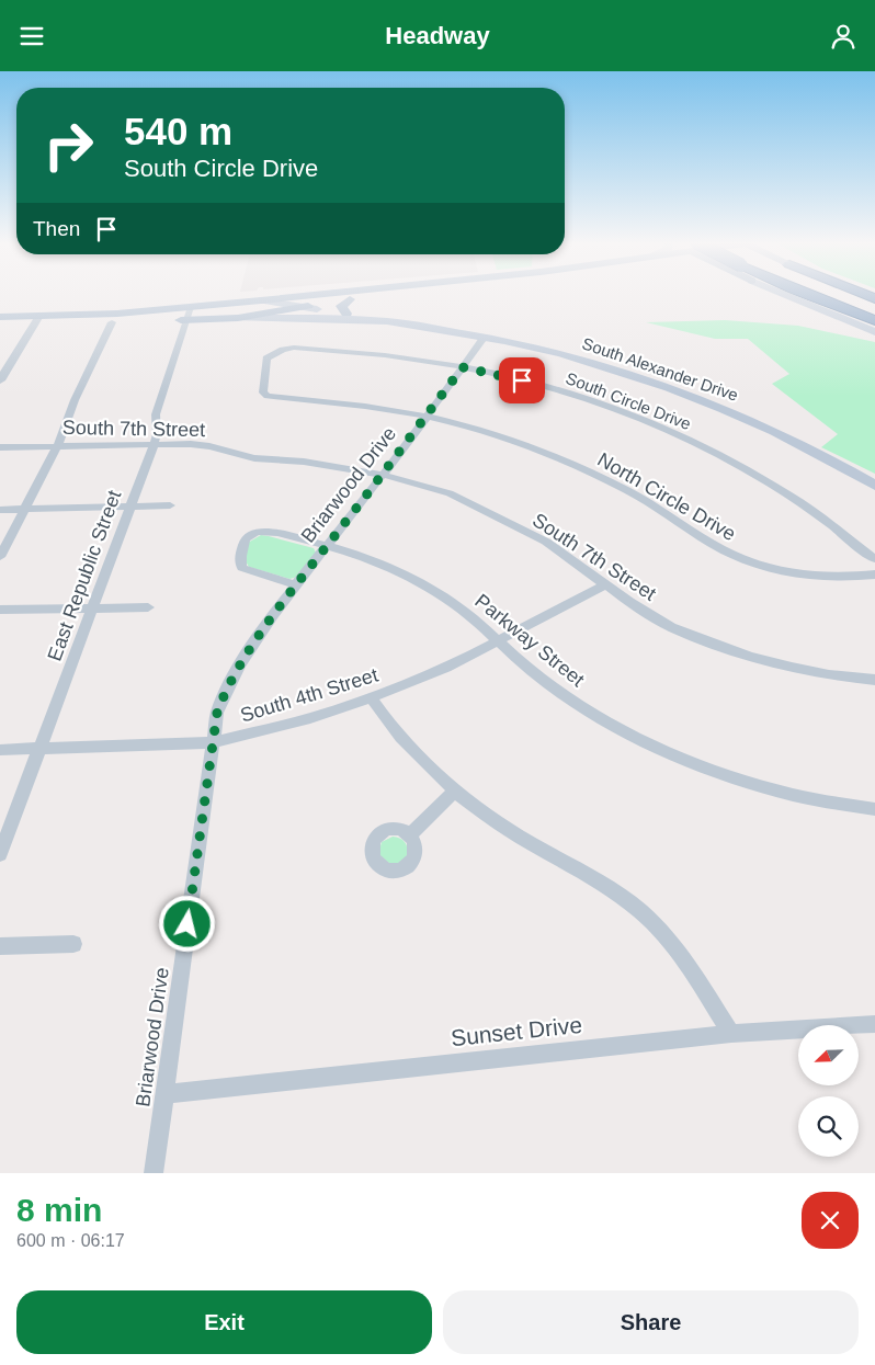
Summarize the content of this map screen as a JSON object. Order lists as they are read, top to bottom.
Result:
{
  "streets": {
    "main road": ["South Alexander Drive"],
    "street": [
      "South Circle Drive",
      "South 7th Street",
      "Briarwood Drive",
      "North Circle Drive",
      "East Republic Street",
      "Parkway Street",
      "South 4th Street",
      "Sunset Drive"
    ]
  },
  "crossings": [
    ["South Alexander Drive", "Briarwood Drive"],
    ["South Alexander Drive", "East Republic Street"],
    ["South Circle Drive", "Briarwood Drive"],
    ["South Circle Drive", "North Circle Drive"],
    ["South 7th Street", "Briarwood Drive"],
    ["South 7th Street", "East Republic Street"],
    ["South 7th Street", "South 4th Street"],
    ["Briarwood Drive", "North Circle Drive"],
    ["Briarwood Drive", "Parkway Street"],
    ["Briarwood Drive", "South 4th Street"],
    ["Briarwood Drive", "Sunset Drive"],
    ["East Republic Street", "South 4th Street"],
    ["Parkway Street", "South 4th Street"]
  ],
  "north": "bottom left",
  "page": {
    "header": "Headway",
    "turn": ["540 m", "South Circle Drive"],
    "then": "Then",
    "heading": ["8 min", "600 m · 06:17"],
    "buttons": ["Exit", "Share"]
  }
}
